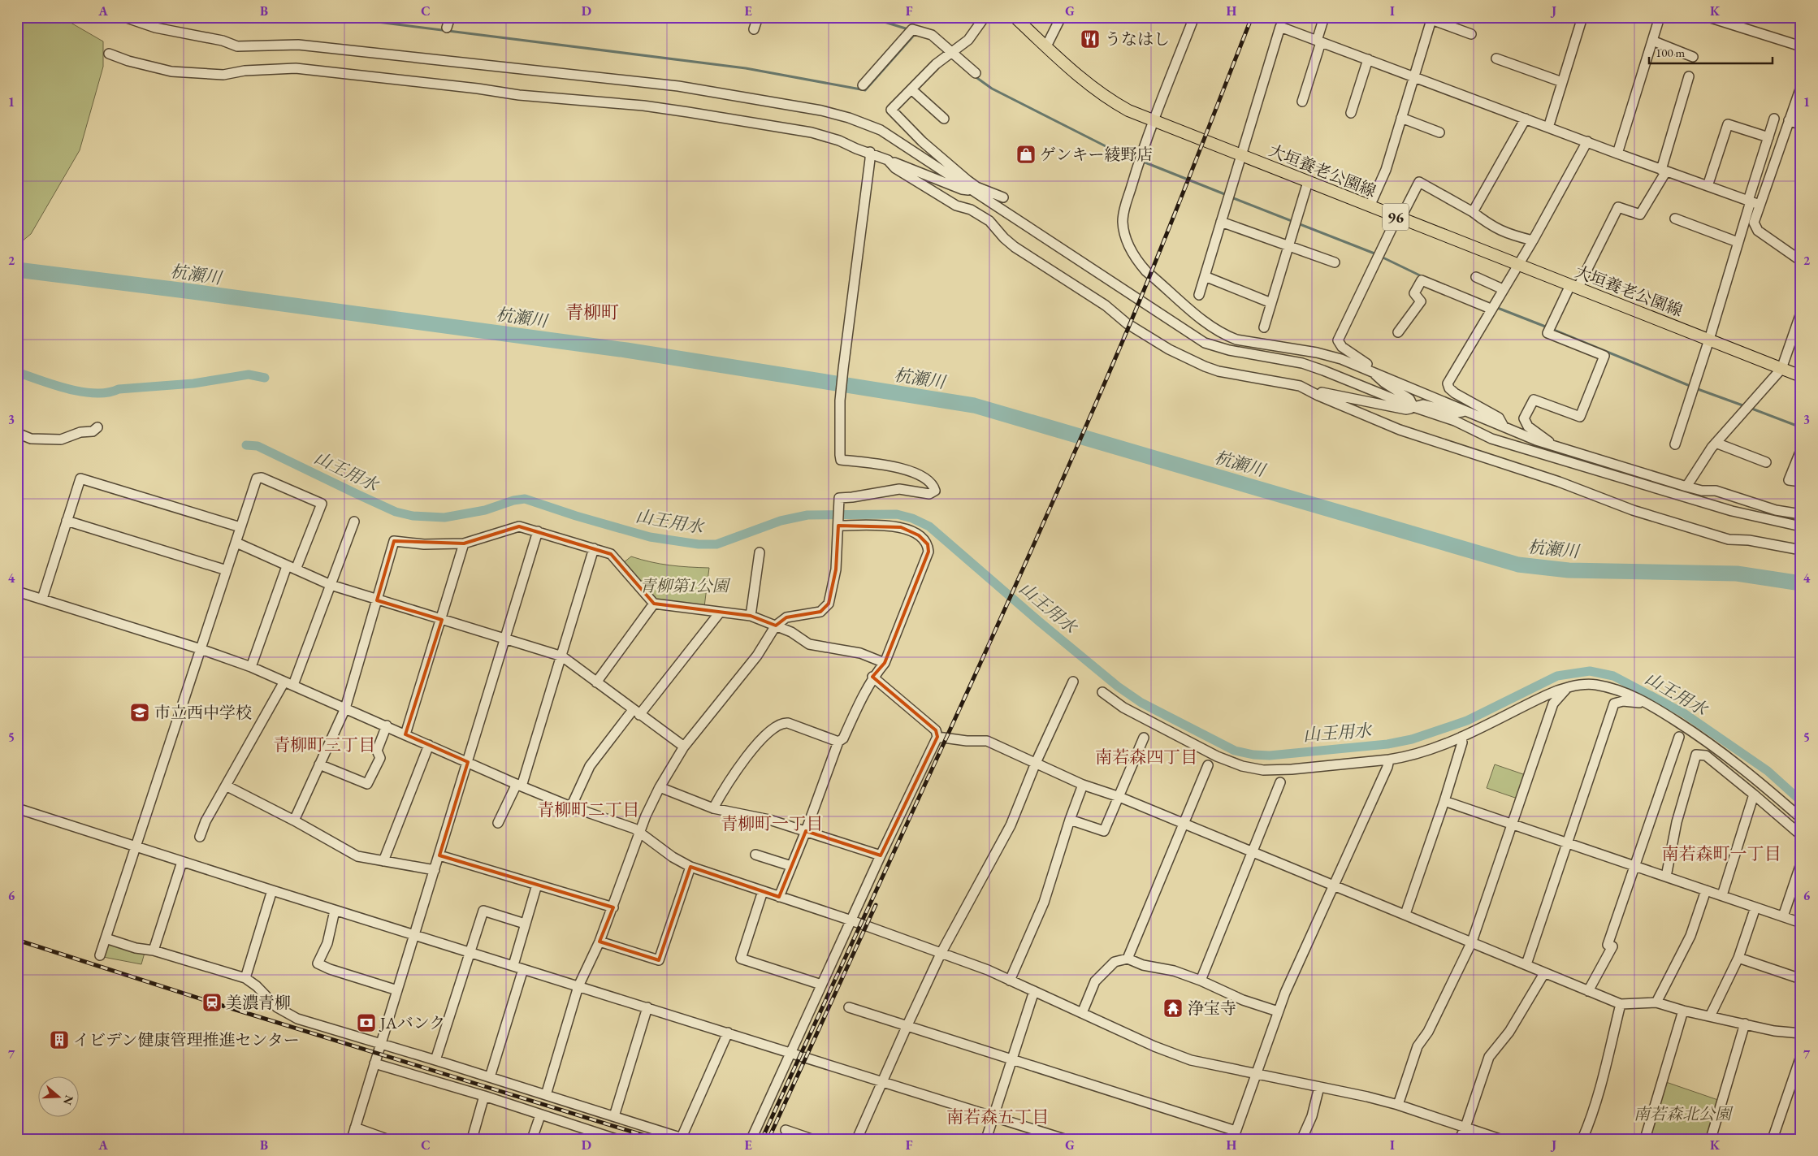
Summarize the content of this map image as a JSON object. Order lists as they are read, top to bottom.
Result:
{
  "streets": {
    "main road": ["大垣養老公園線", "96"]
  },
  "districts": [
    "青柳町",
    "青柳町三丁目",
    "南若森四丁目",
    "青柳町二丁目",
    "青柳町一丁目",
    "南若森町一丁目",
    "南若森五丁目"
  ],
  "water": ["杭瀬川", "山王用水"],
  "parks": ["青柳第1公園", "南若森北公園"],
  "places": {
    "restaurant": ["うなはし"],
    "shop": ["ゲンキー綾野店"],
    "school or university": ["市立西中学校"],
    "station": ["美濃青柳"],
    "temple": ["浄宝寺"],
    "bank": ["JAバンク"],
    "building": ["イビデン健康管理推進センター"]
  },
  "scale_bar": "100 m",
  "north": "right",
  "grid": {
    "columns": [
      "A",
      "B",
      "C",
      "D",
      "E",
      "F",
      "G",
      "H",
      "I",
      "J",
      "K"
    ],
    "rows": [
      "1",
      "2",
      "3",
      "4",
      "5",
      "6",
      "7"
    ]
  }
}
